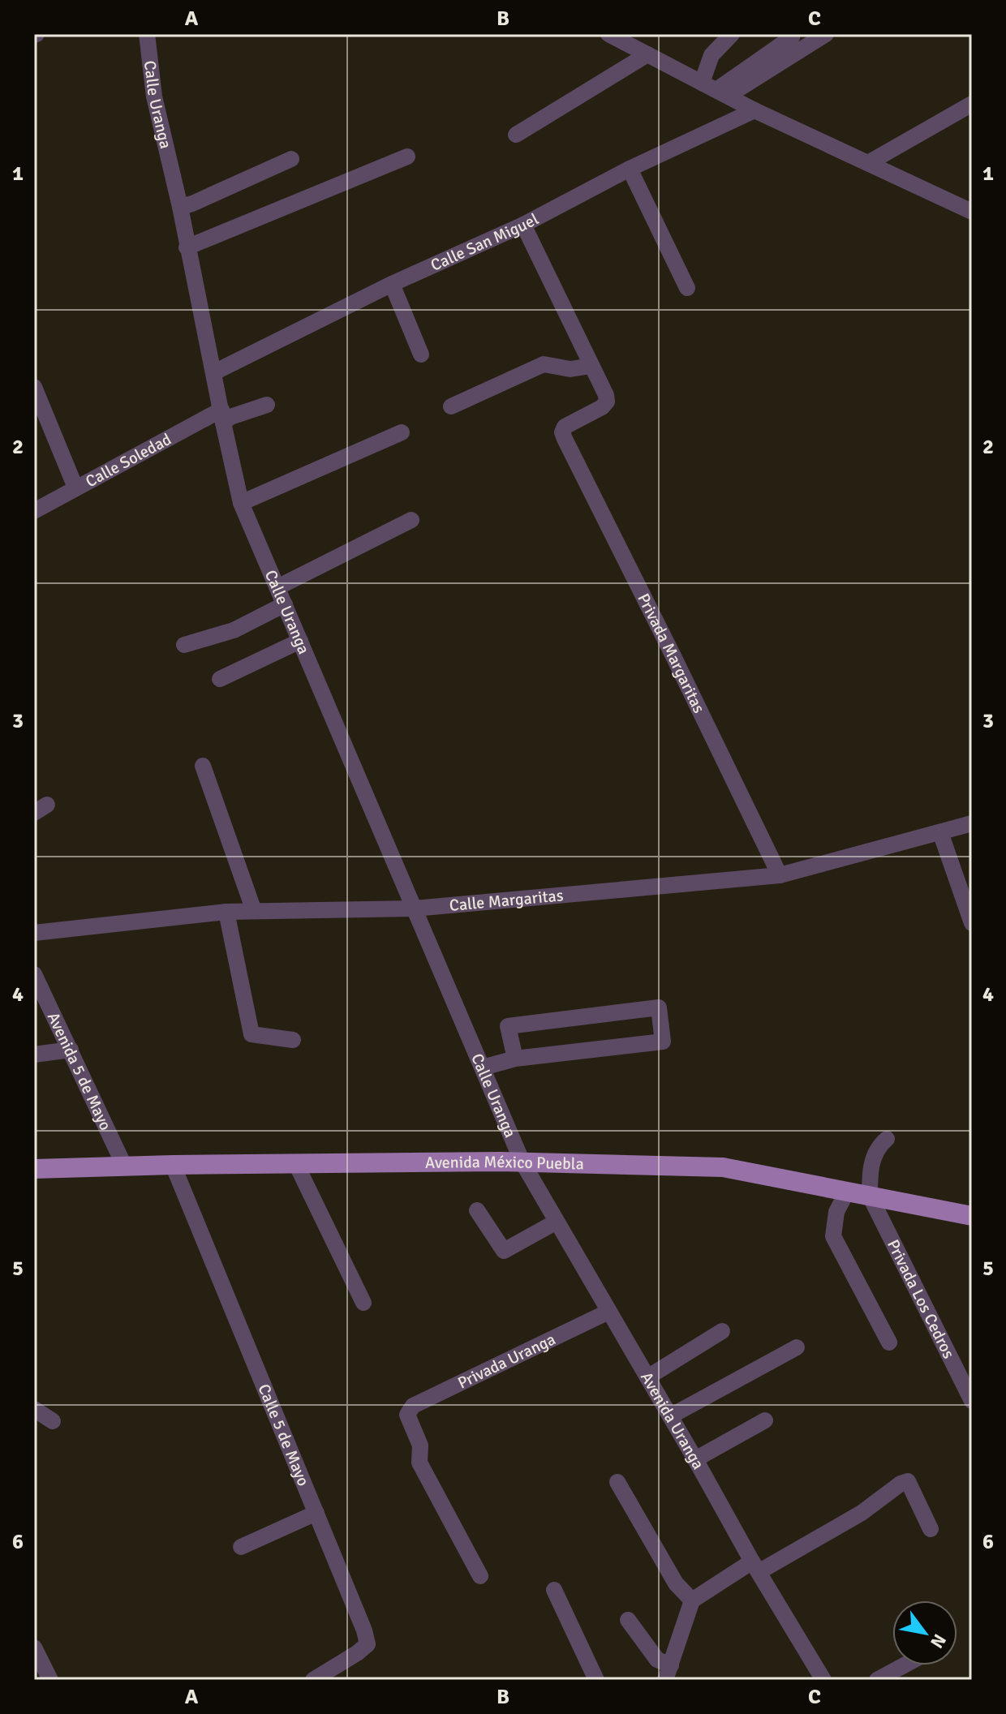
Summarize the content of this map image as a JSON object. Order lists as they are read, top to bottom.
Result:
{
  "streets": {
    "main road": ["Avenida México Puebla"],
    "street": [
      "Calle Uranga",
      "Calle San Miguel",
      "Calle Soledad",
      "Privada Margaritas",
      "Calle Margaritas",
      "Avenida 5 de Mayo",
      "Privada Los Cedros",
      "Privada Uranga",
      "Avenida Uranga",
      "Calle 5 de Mayo"
    ]
  },
  "crossings": [
    ["Calle Uranga", "Calle San Miguel"],
    ["Calle Uranga", "Calle Soledad"],
    ["Calle Uranga", "Calle Margaritas"],
    ["Calle Uranga", "Avenida México Puebla"],
    ["Calle Uranga", "Avenida Uranga"],
    ["Privada Margaritas", "Calle Margaritas"],
    ["Avenida 5 de Mayo", "Avenida México Puebla"],
    ["Avenida México Puebla", "Privada Los Cedros"],
    ["Avenida México Puebla", "Avenida Uranga"],
    ["Avenida México Puebla", "Calle 5 de Mayo"],
    ["Privada Uranga", "Avenida Uranga"]
  ],
  "north": "bottom right",
  "grid": {
    "columns": ["A", "B", "C"],
    "rows": [
      "1",
      "2",
      "3",
      "4",
      "5",
      "6"
    ]
  }
}
